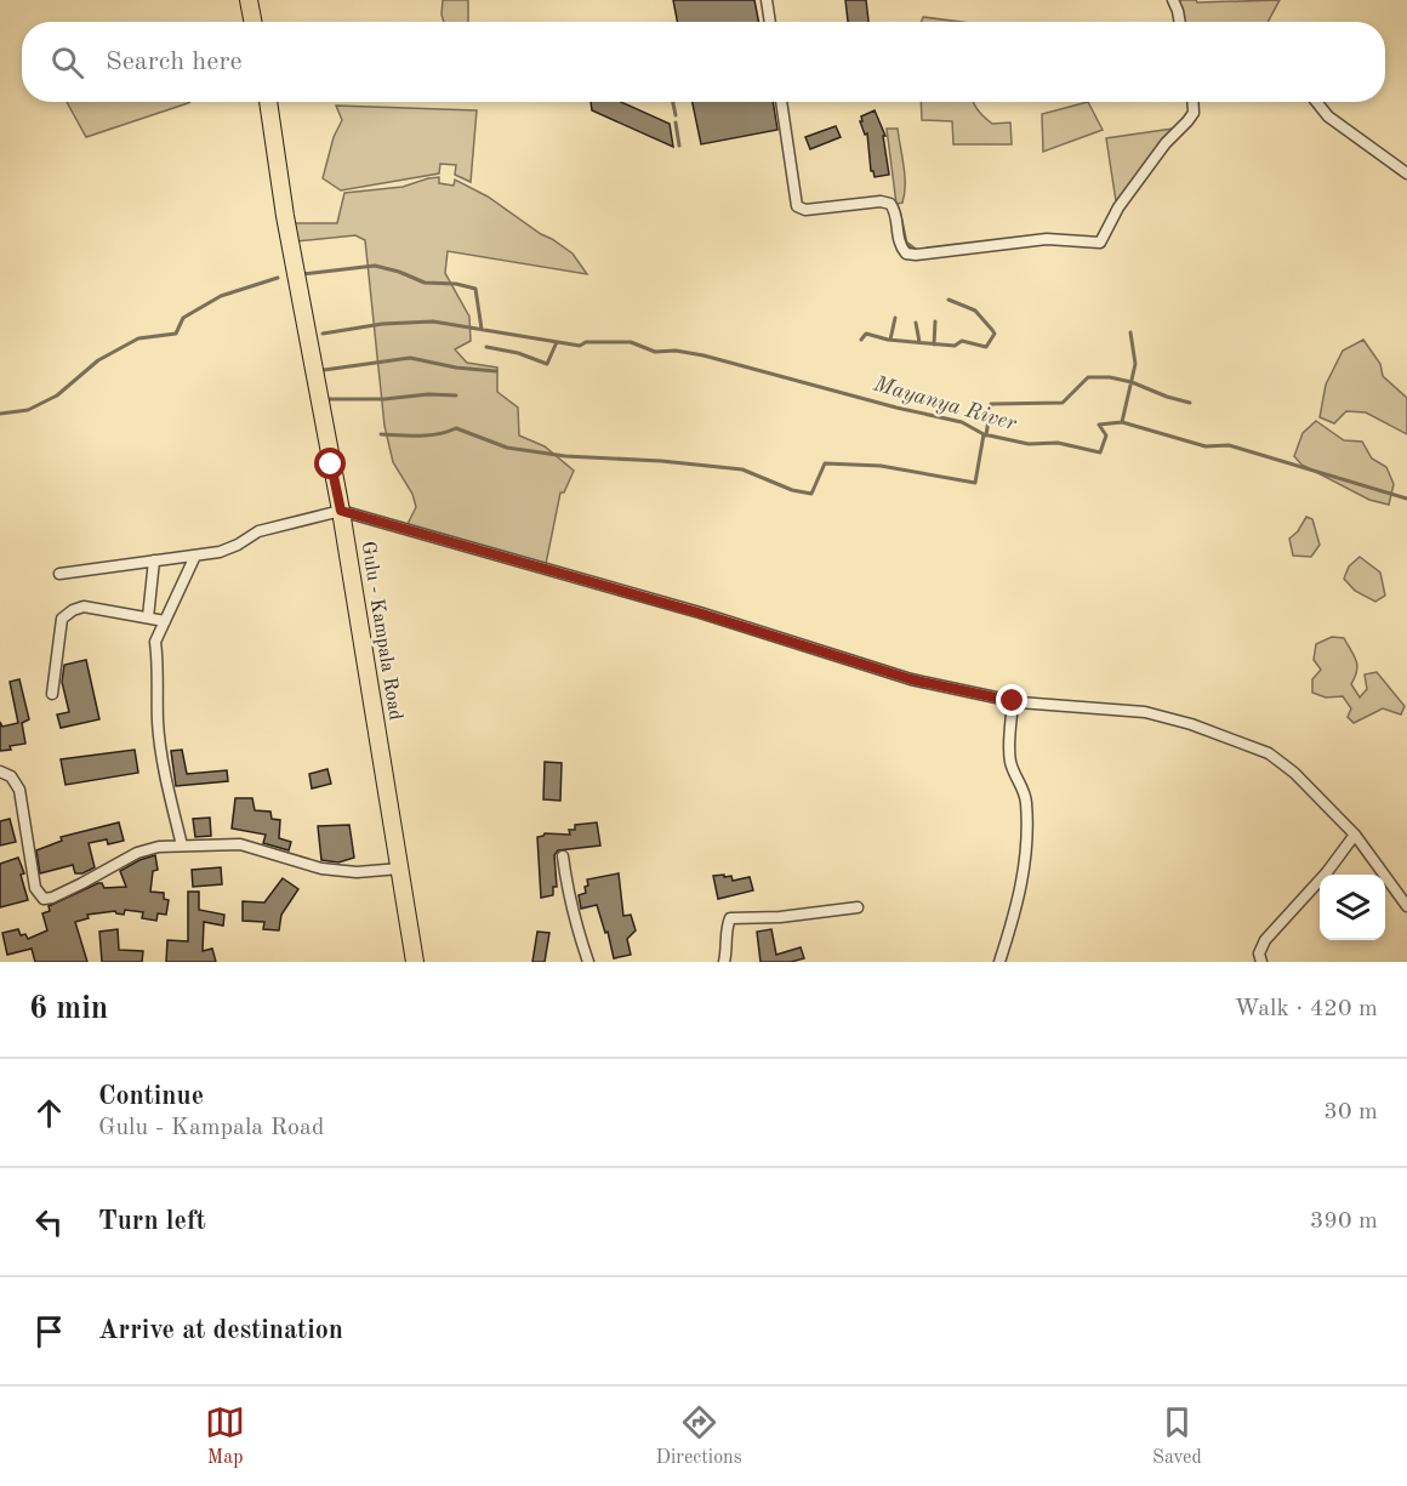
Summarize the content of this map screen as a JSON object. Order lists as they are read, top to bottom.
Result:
{
  "streets": {
    "main road": ["Gulu - Kampala Road"]
  },
  "water": ["Mayanya River"],
  "page": {
    "search": "Search here",
    "heading": ["6 min", "Walk · 420 m"],
    "list": [
      ["Continue", "Gulu - Kampala Road", "30 m"],
      ["Turn left", "390 m"],
      "Arrive at destination"
    ],
    "nav": ["Map", "Directions", "Saved"]
  }
}
